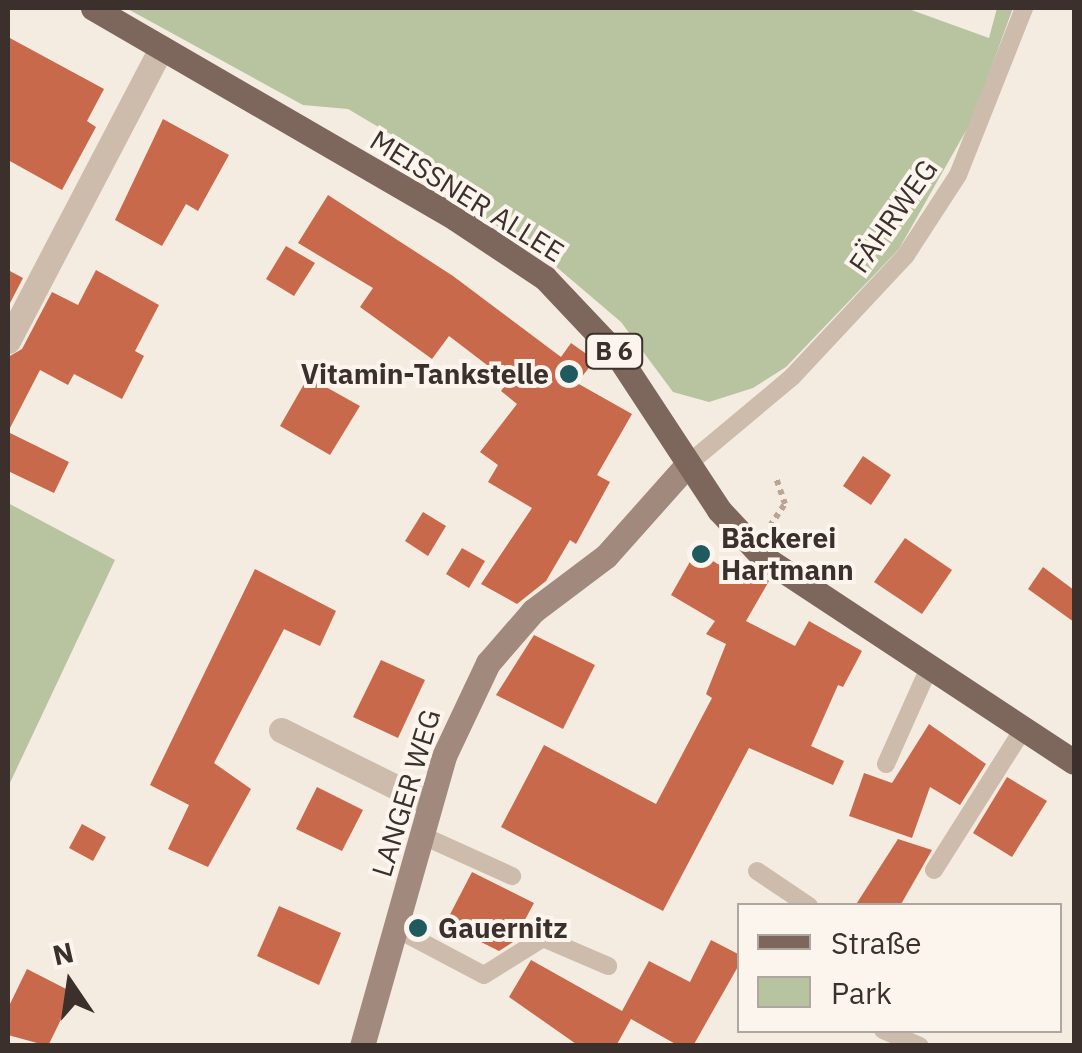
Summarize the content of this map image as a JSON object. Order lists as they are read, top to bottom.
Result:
{
  "streets": {
    "main road": ["MEISSNER ALLEE", "B 6"],
    "street": ["LANGER WEG"],
    "lane": ["FÄHRWEG"]
  },
  "crossings": [
    ["MEISSNER ALLEE", "FÄHRWEG"],
    ["MEISSNER ALLEE", "LANGER WEG"],
    ["FÄHRWEG", "LANGER WEG"]
  ],
  "places": ["Vitamin-Tankstelle", "Bäckerei Hartmann", "Gauernitz"],
  "legend": ["Straße", "Park"],
  "north": "top"
}
